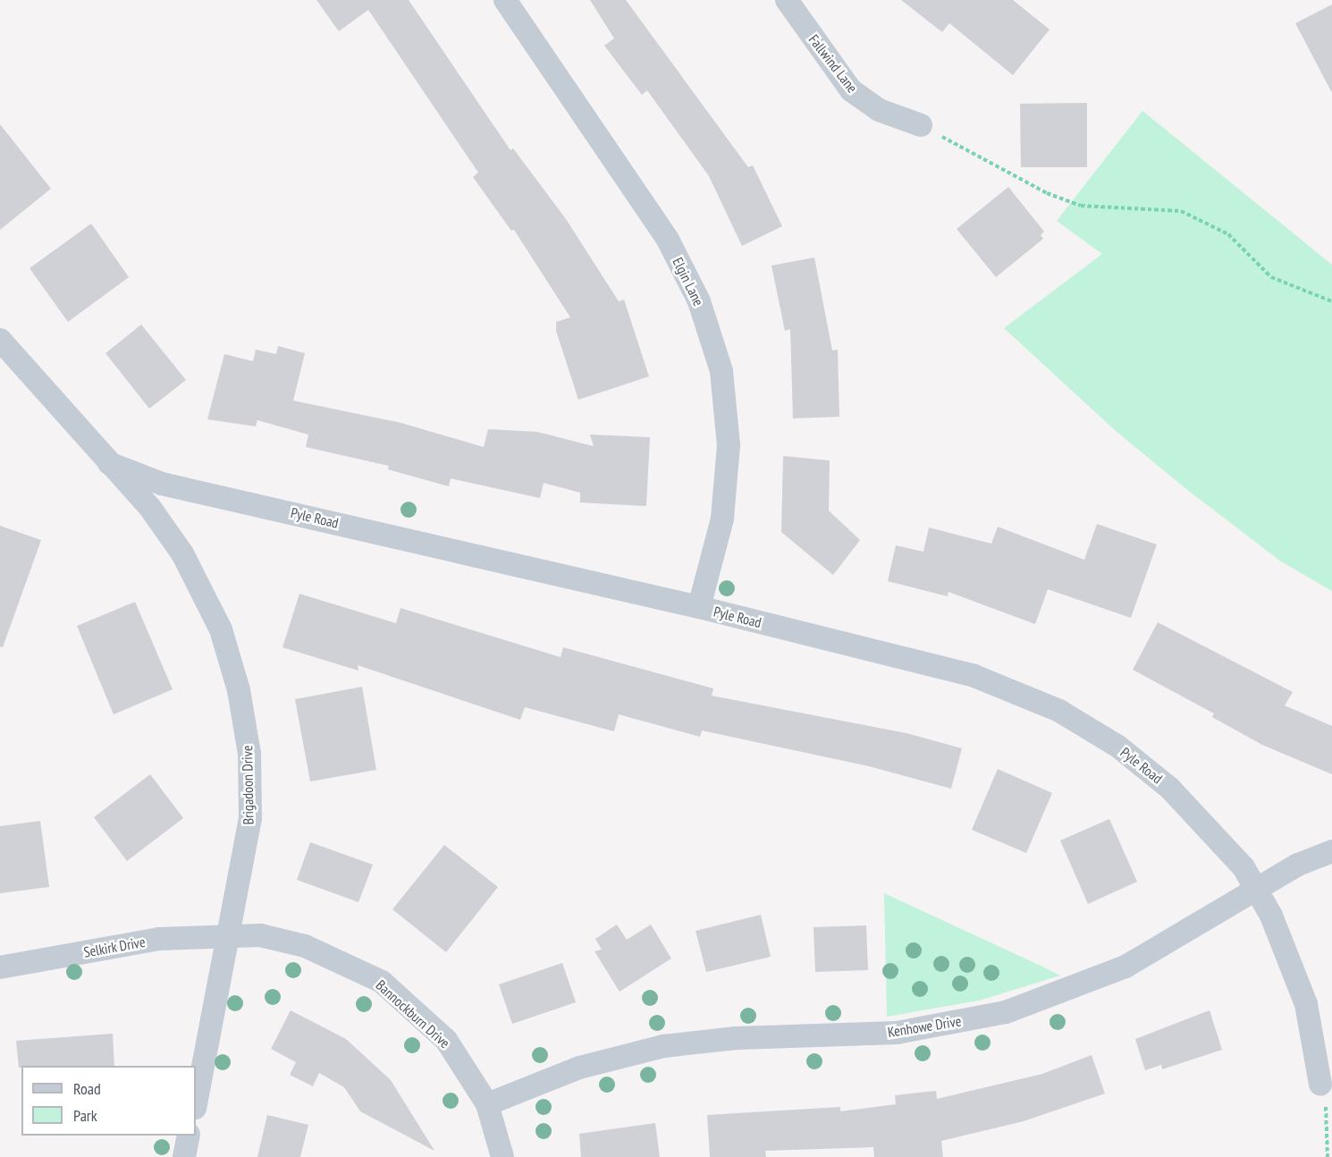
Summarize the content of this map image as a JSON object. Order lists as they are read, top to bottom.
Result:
{
  "streets": {
    "street": [
      "Fallwind Lane",
      "Elgin Lane",
      "Pyle Road",
      "Brigadoon Drive",
      "Selkirk Drive",
      "Bannockburn Drive",
      "Kenhowe Drive"
    ]
  },
  "crossings": [
    ["Elgin Lane", "Pyle Road"],
    ["Pyle Road", "Brigadoon Drive"],
    ["Pyle Road", "Kenhowe Drive"],
    ["Brigadoon Drive", "Selkirk Drive"],
    ["Brigadoon Drive", "Bannockburn Drive"],
    ["Selkirk Drive", "Bannockburn Drive"],
    ["Bannockburn Drive", "Kenhowe Drive"]
  ],
  "legend": ["Road", "Park"]
}
